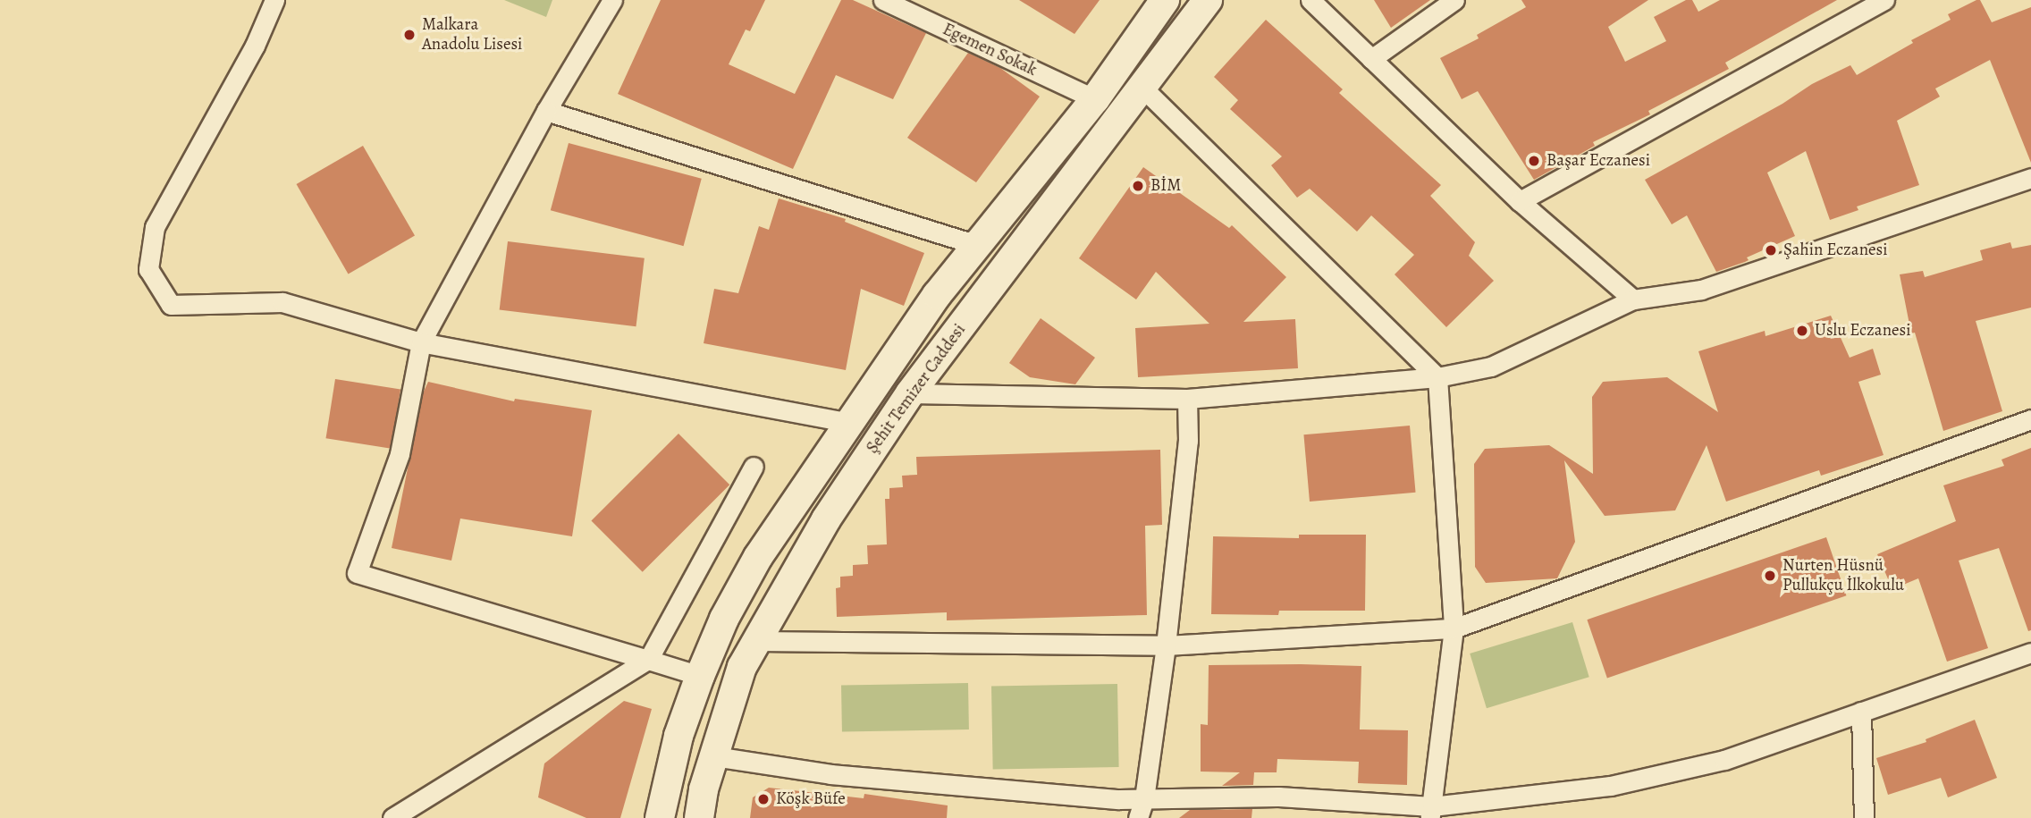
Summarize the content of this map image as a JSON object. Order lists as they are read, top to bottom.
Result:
{
  "streets": {
    "main road": ["Şehit Temizer Caddesi"],
    "street": ["Egemen Sokak"]
  },
  "crossings": [
    ["Egemen Sokak", "Şehit Temizer Caddesi"]
  ],
  "places": [
    "Malkara Anadolu Lisesi",
    "Başar Eczanesi",
    "BİM",
    "Şahin Eczanesi",
    "Uslu Eczanesi",
    "Nurten Hüsnü Pullukçu İlkokulu",
    "Köşk Büfe"
  ]
}
